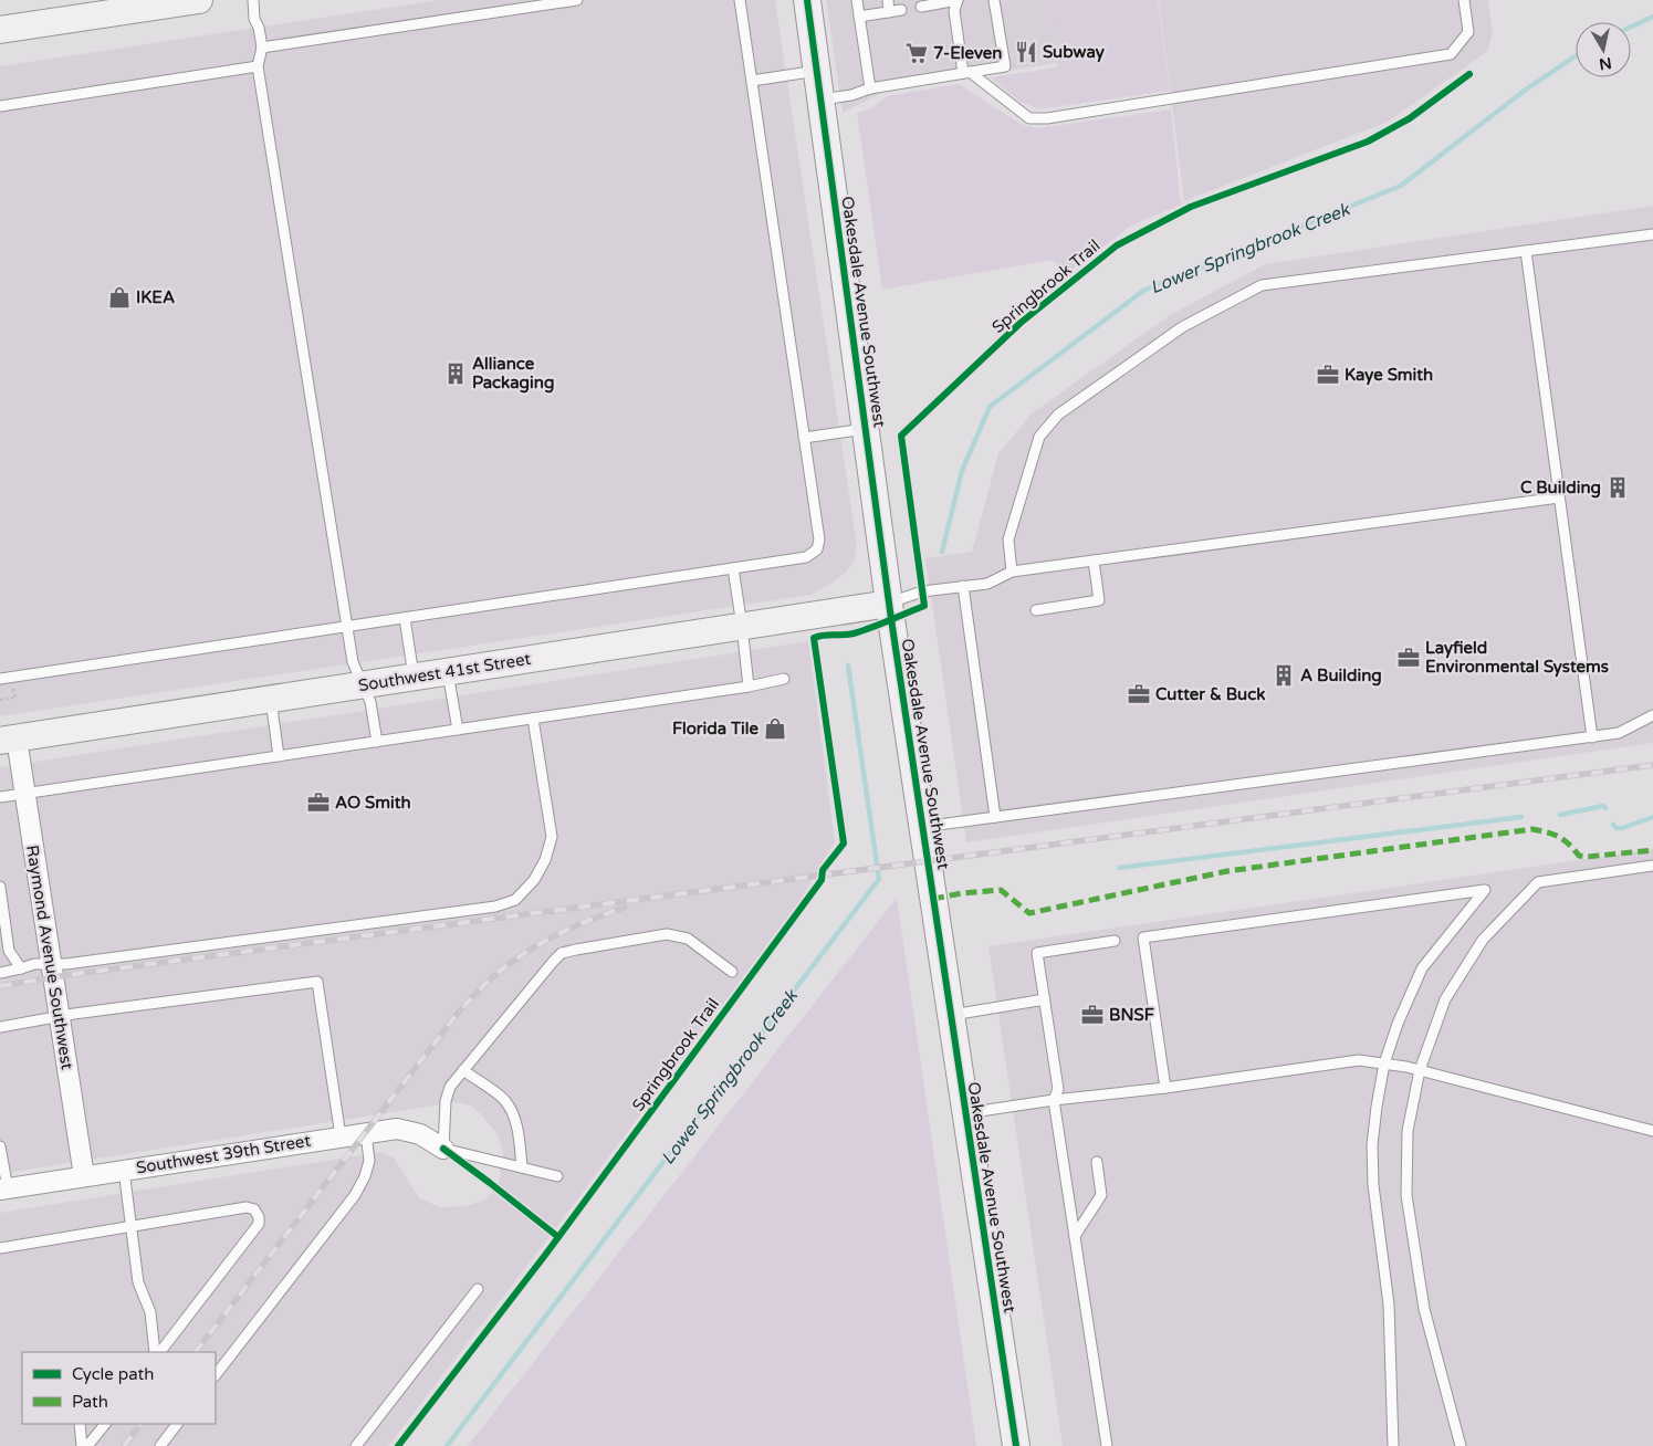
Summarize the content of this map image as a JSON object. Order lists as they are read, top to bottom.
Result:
{
  "streets": {
    "street": [
      "Oakesdale Avenue Southwest",
      "Southwest 41st Street",
      "Raymond Avenue Southwest",
      "Southwest 39th Street"
    ],
    "cycle path": ["Springbrook Trail"]
  },
  "crossings": [
    ["Oakesdale Avenue Southwest", "Southwest 41st Street"],
    ["Southwest 41st Street", "Raymond Avenue Southwest"],
    ["Raymond Avenue Southwest", "Southwest 39th Street"]
  ],
  "water": ["Lower Springbrook Creek"],
  "places": {
    "restaurant": ["Subway"],
    "supermarket": ["7-Eleven"],
    "shop": ["IKEA", "Florida Tile"],
    "building": ["Alliance Packaging", "C Building", "A Building"],
    "office": [
      "Kaye Smith",
      "Layfield Environmental Systems",
      "Cutter & Buck",
      "AO Smith",
      "BNSF"
    ]
  },
  "legend": ["Cycle path", "Path"],
  "north": "bottom"
}
